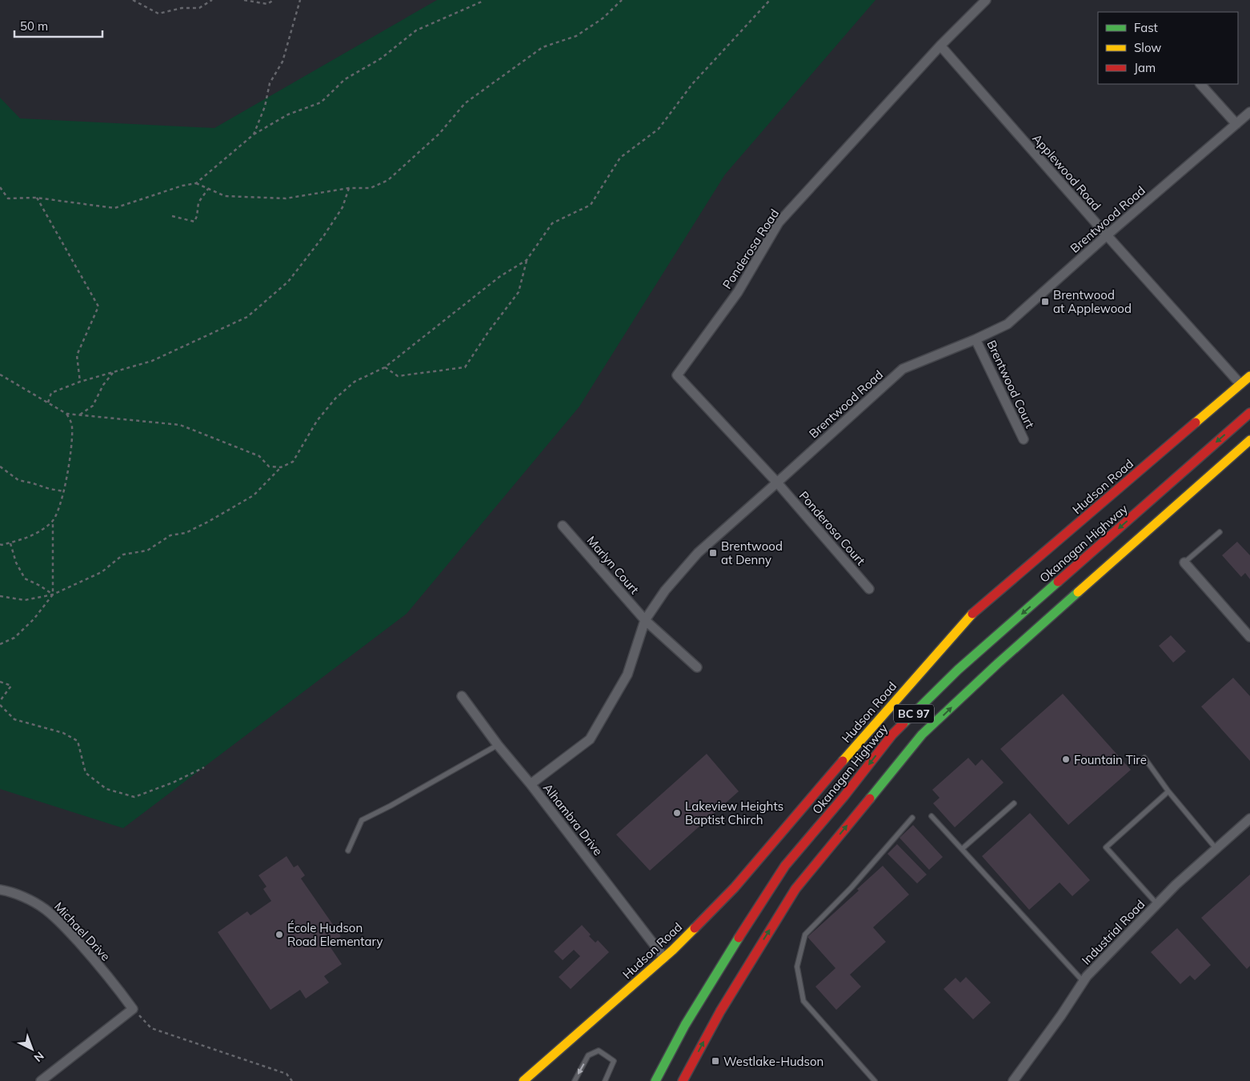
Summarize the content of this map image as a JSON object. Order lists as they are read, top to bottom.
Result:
{
  "streets": {
    "main road": ["Hudson Road", "Okanagan Highway", "BC 97"],
    "street": [
      "Applewood Road",
      "Brentwood Road",
      "Ponderosa Road",
      "Brentwood Court",
      "Ponderosa Court",
      "Marlyn Court",
      "Alhambra Drive",
      "Michael Drive",
      "Industrial Road"
    ]
  },
  "crossings": [
    ["Applewood Road", "Brentwood Road"],
    ["Applewood Road", "Ponderosa Road"],
    ["Applewood Road", "Hudson Road"],
    ["Brentwood Road", "Ponderosa Road"],
    ["Brentwood Road", "Brentwood Court"],
    ["Brentwood Road", "Ponderosa Court"],
    ["Brentwood Road", "Marlyn Court"],
    ["Brentwood Road", "Alhambra Drive"],
    ["Ponderosa Road", "Ponderosa Court"],
    ["Hudson Road", "Alhambra Drive"]
  ],
  "places": {
    "transit": ["Brentwood at Applewood", "Brentwood at Denny", "Westlake-Hudson"],
    "other": ["Fountain Tire", "Lakeview Heights Baptist Chirch", "École Hudson Road Elementary"]
  },
  "legend": ["Fast", "Slow", "Jam"],
  "scale_bar": "50 m",
  "north": "bottom right"
}
